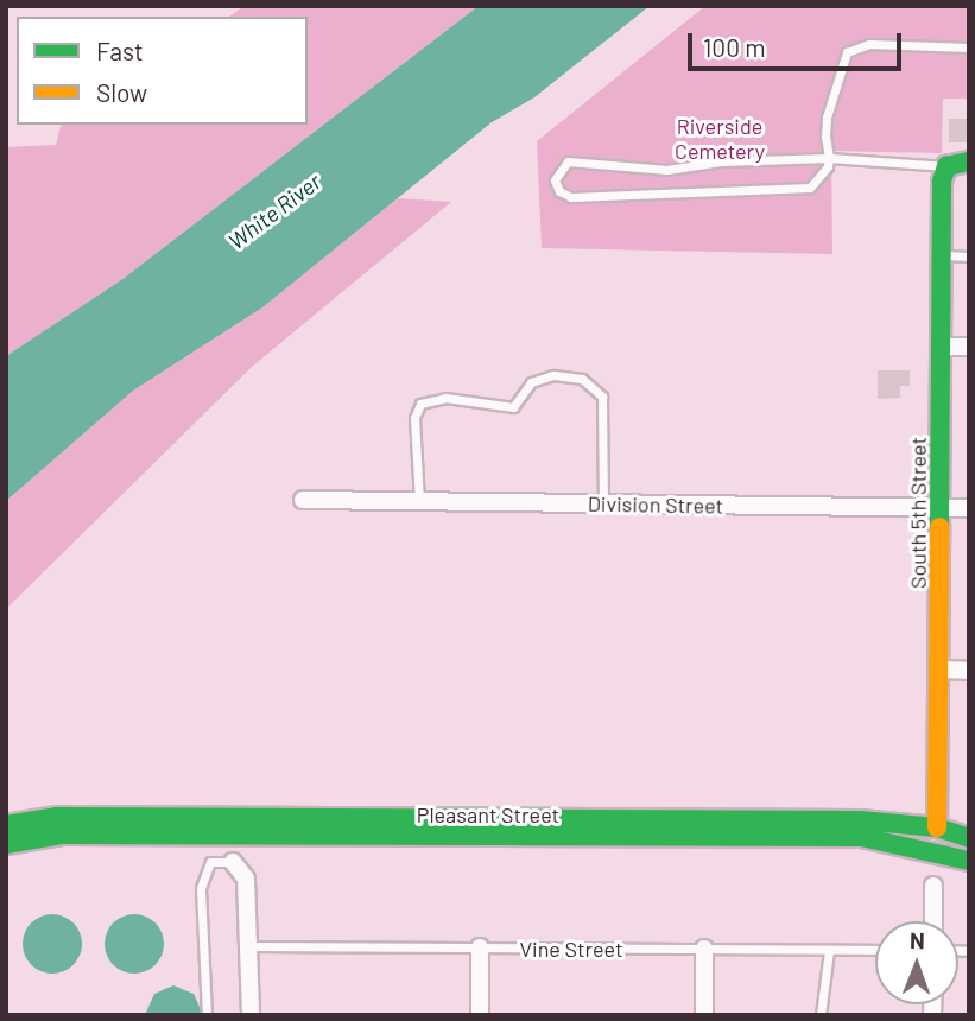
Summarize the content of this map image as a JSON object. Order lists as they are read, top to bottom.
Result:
{
  "streets": {
    "street": ["Division Street", "South 5th Street", "Pleasant Street"],
    "lane": ["Vine Street"]
  },
  "crossings": [
    ["Division Street", "South 5th Street"],
    ["South 5th Street", "Pleasant Street"]
  ],
  "water": ["White River"],
  "parks": ["Riverside Cemetery"],
  "legend": ["Fast", "Slow"],
  "scale_bar": "100 m",
  "north": "top"
}
